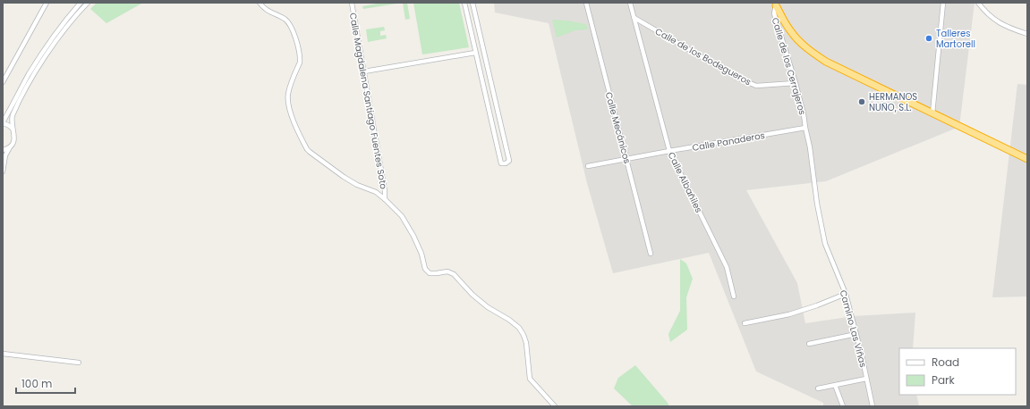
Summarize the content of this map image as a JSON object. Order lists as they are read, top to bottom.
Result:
{
  "streets": {
    "street": [
      "Calle de los Bodegueros",
      "Calle de los Cerrajeros",
      "Calle Magdalena Santiago Fuentes Soto",
      "Calle Mecánicos",
      "Calle Panaderos",
      "Calle Albañiles",
      "Camino Las Viñas"
    ]
  },
  "crossings": [
    ["Calle de los Bodegueros", "Calle de los Cerrajeros"],
    ["Calle de los Bodegueros", "Calle Albañiles"],
    ["Calle de los Cerrajeros", "Calle Panaderos"],
    ["Calle de los Cerrajeros", "Camino Las Viñas"],
    ["Calle Mecánicos", "Calle Panaderos"],
    ["Calle Panaderos", "Calle Albañiles"],
    ["Calle Panaderos", "Camino Las Viñas"]
  ],
  "places": ["Talleres Martorell", "HERMANOS NUÑO, S.L."],
  "legend": ["Road", "Park"],
  "scale_bar": "100 m"
}
